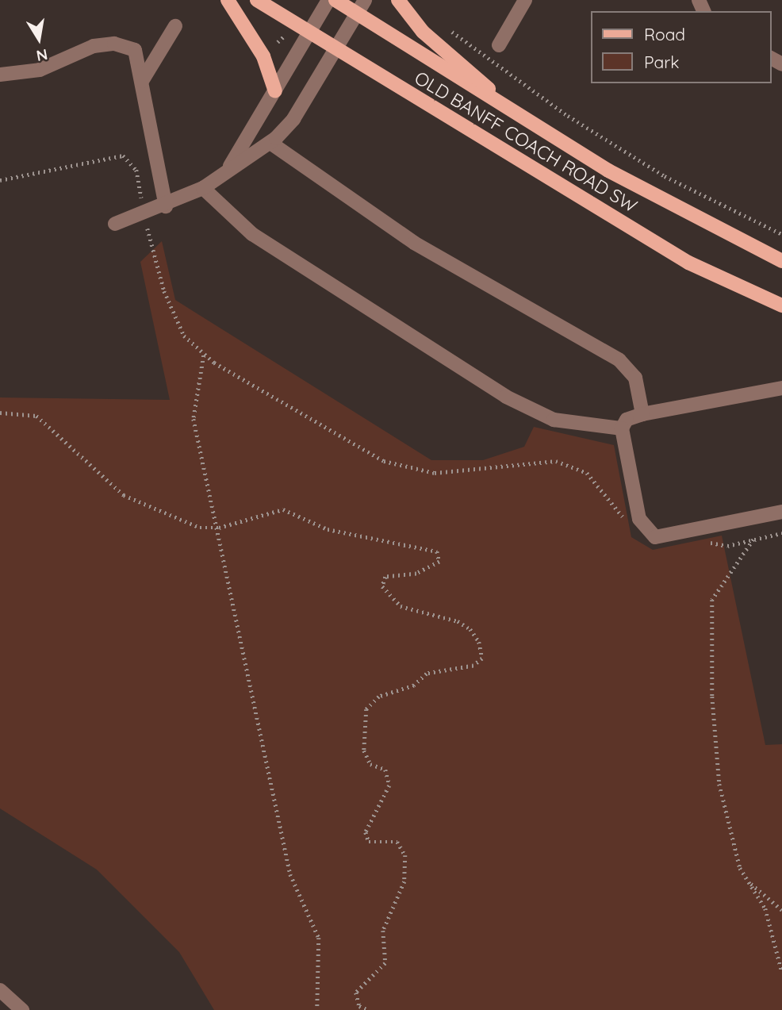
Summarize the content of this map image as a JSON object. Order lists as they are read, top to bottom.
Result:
{
  "streets": {
    "main road": ["OLD BANFF COACH ROAD SW"]
  },
  "legend": ["Road", "Park"],
  "north": "bottom"
}
